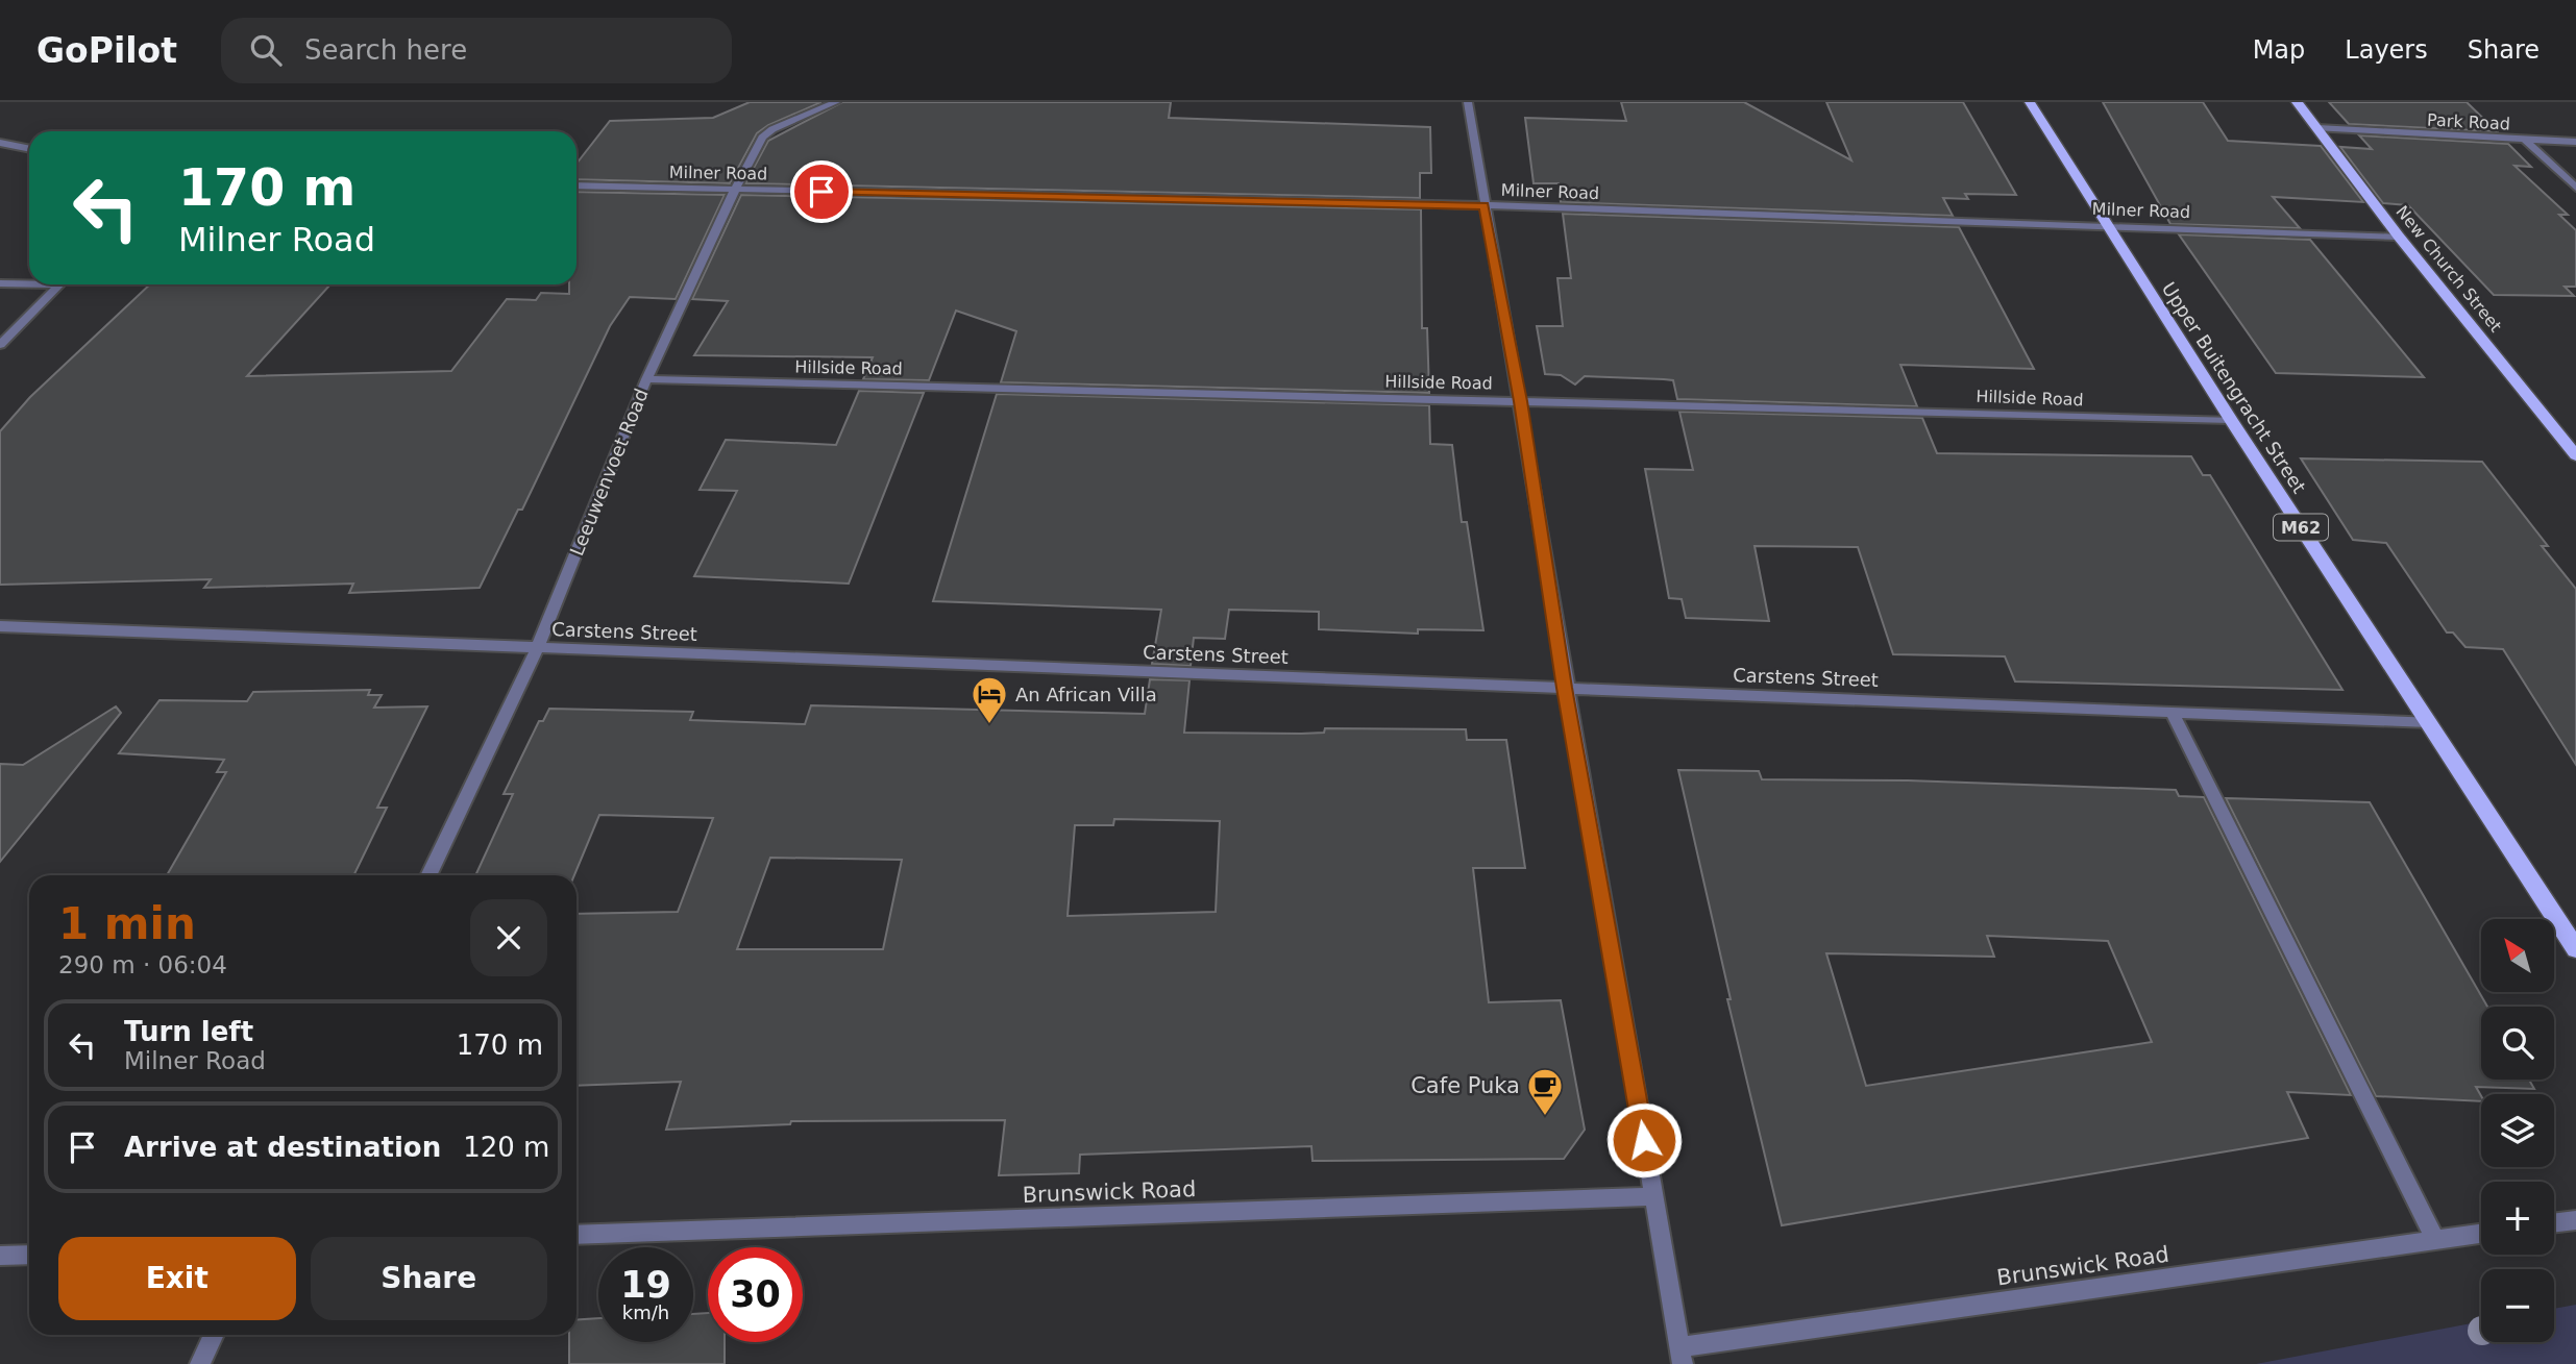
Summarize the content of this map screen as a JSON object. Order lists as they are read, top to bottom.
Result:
{
  "streets": {
    "main road": ["New Church Street", "Upper Buitengracht Street", "M62"],
    "street": [
      "Park Road",
      "Milner Road",
      "Hillside Road",
      "Leeuwenvoet Road",
      "Carstens Street",
      "Brunswick Road"
    ]
  },
  "crossings": [
    ["Park Road", "New Church Street"],
    ["Milner Road", "New Church Street"],
    ["Milner Road", "Upper Buitengracht Street"],
    ["Milner Road", "Leeuwenvoet Road"],
    ["Hillside Road", "Upper Buitengracht Street"],
    ["Hillside Road", "Leeuwenvoet Road"],
    ["Upper Buitengracht Street", "Carstens Street"],
    ["Leeuwenvoet Road", "Carstens Street"]
  ],
  "places": {
    "hotel": ["An African Villa"],
    "cafe": ["Cafe Puka"]
  },
  "north": "top left",
  "page": {
    "header": "GoPilot",
    "search": "Search here",
    "nav": ["Map", "Layers", "Share"],
    "turn": ["170 m", "Milner Road"],
    "heading": ["1 min", "290 m · 06:04"],
    "map_buttons": ["+", "−"],
    "list": [
      {
        "name": "Turn left",
        "note": "Milner Road",
        "value": "170 m"
      },
      {
        "name": "Arrive at destination",
        "value": "120 m"
      }
    ],
    "buttons": ["Exit", "Share"],
    "speed": "19 km/h",
    "limit": "30"
  }
}
